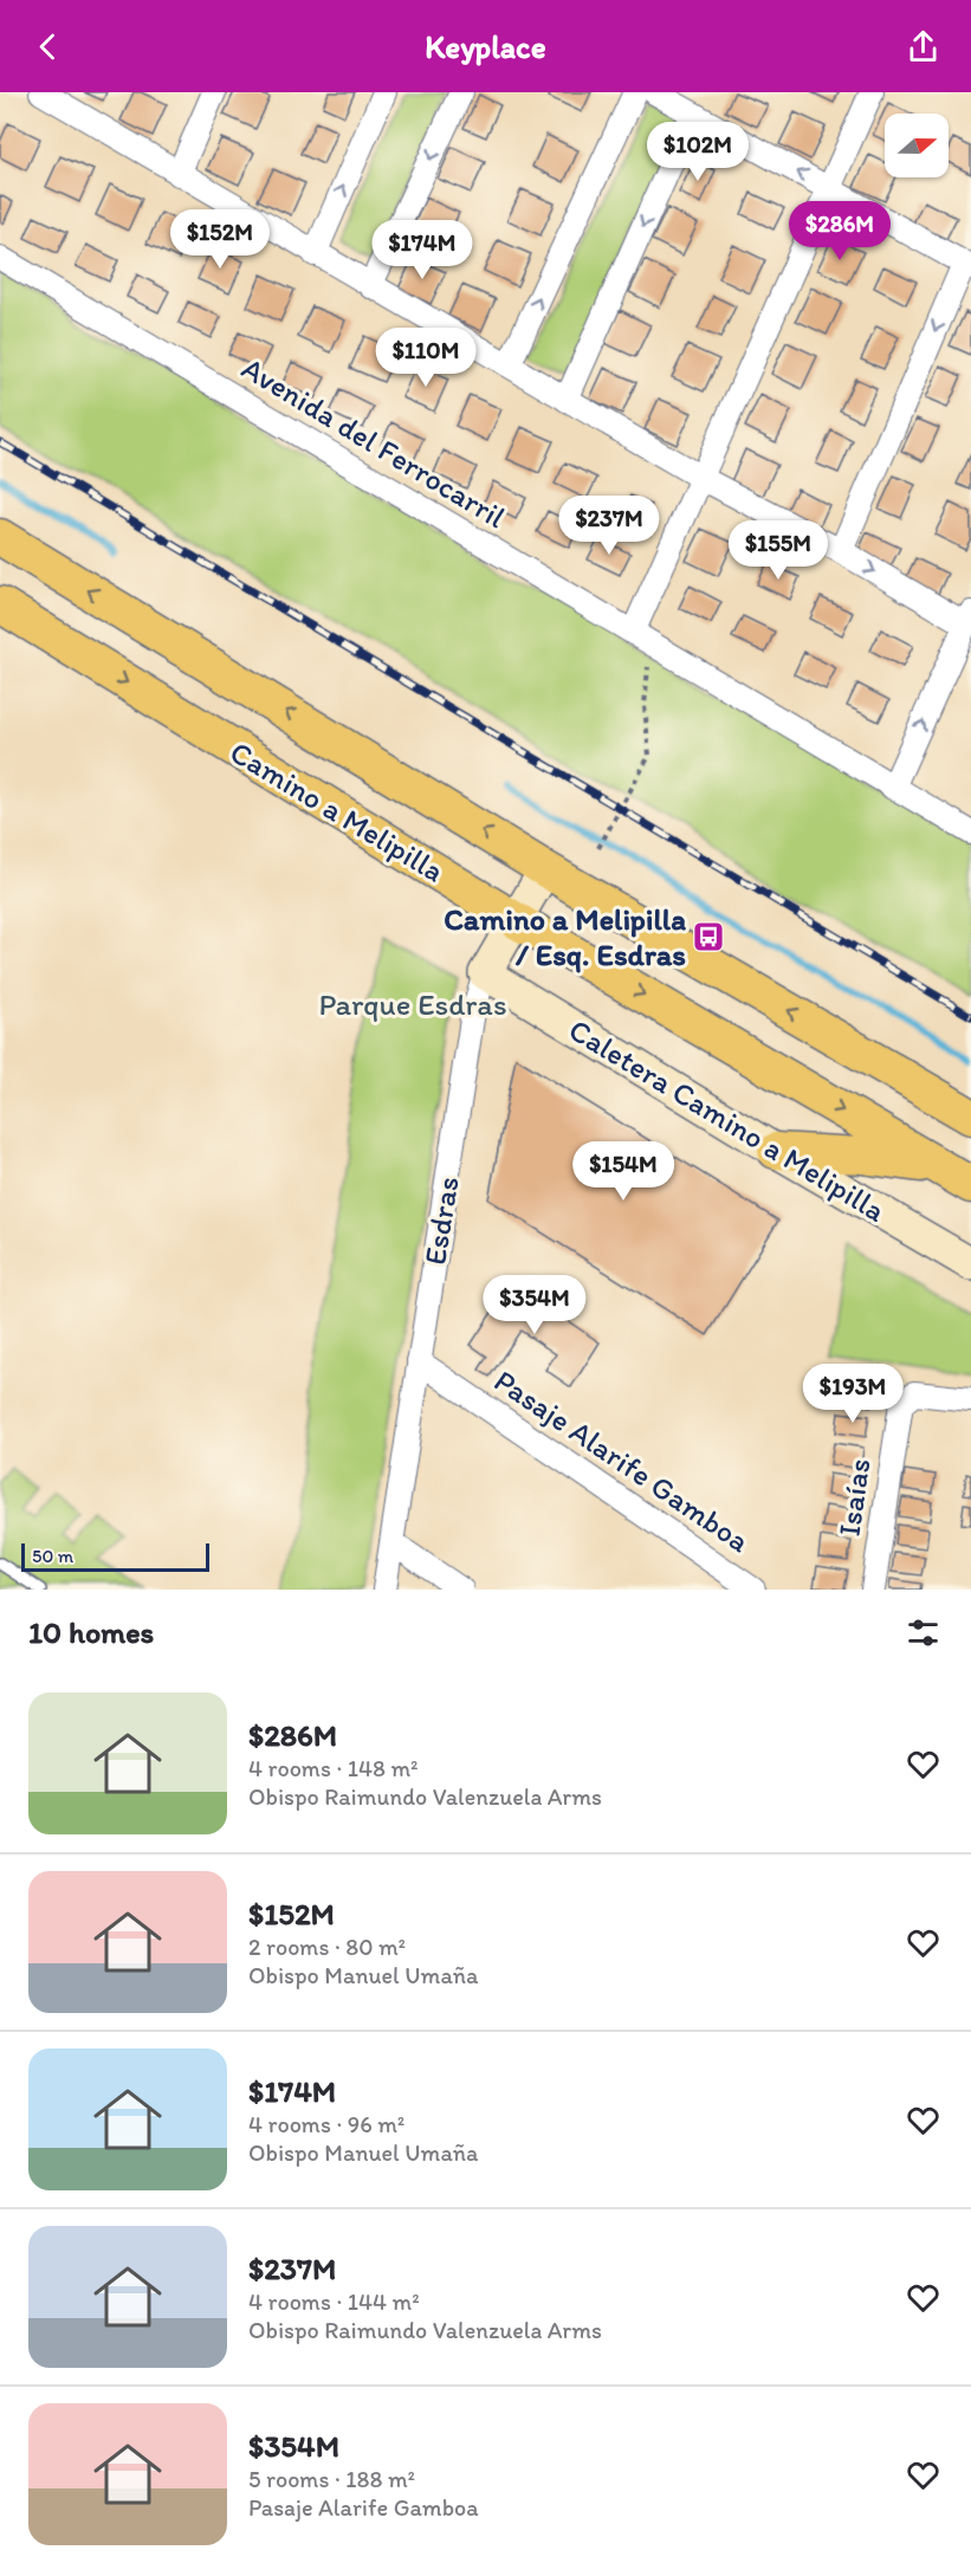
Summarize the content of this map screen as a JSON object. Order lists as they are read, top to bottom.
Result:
{
  "streets": {
    "main road": ["Camino a Melipilla"],
    "street": [
      "Avenida del Ferrocarril",
      "Caletera Camino a Melipilla",
      "Esdras",
      "Pasaje Alarife Gamboa",
      "Isaías"
    ]
  },
  "crossings": [
    ["Camino a Melipilla", "Esdras"],
    ["Caletera Camino a Melipilla", "Esdras"],
    ["Esdras", "Pasaje Alarife Gamboa"]
  ],
  "parks": ["Parque Esdras"],
  "places": {
    "bus stop": ["Camino a Melipilla / Esq. Esdras"]
  },
  "scale_bar": "50 m",
  "north": "right",
  "page": {
    "header": "Keyplace",
    "price": [
      "$102M",
      "$286M",
      "$152M",
      "$174M",
      "$110M",
      "$237M",
      "$155M",
      "$154M",
      "$354M",
      "$193M"
    ],
    "scale": "50 m",
    "heading": "10 homes",
    "list": [
      {
        "name": "$286M",
        "note": "4 rooms · 148 m² · Obispo Raimundo Valenzuela Arms"
      },
      {
        "name": "$152M",
        "note": "2 rooms · 80 m² · Obispo Manuel Umaña"
      },
      {
        "name": "$174M",
        "note": "4 rooms · 96 m² · Obispo Manuel Umaña"
      },
      {
        "name": "$237M",
        "note": "4 rooms · 144 m² · Obispo Raimundo Valenzuela Arms"
      },
      {
        "name": "$354M",
        "note": "5 rooms · 188 m² · Pasaje Alarife Gamboa"
      }
    ]
  }
}
